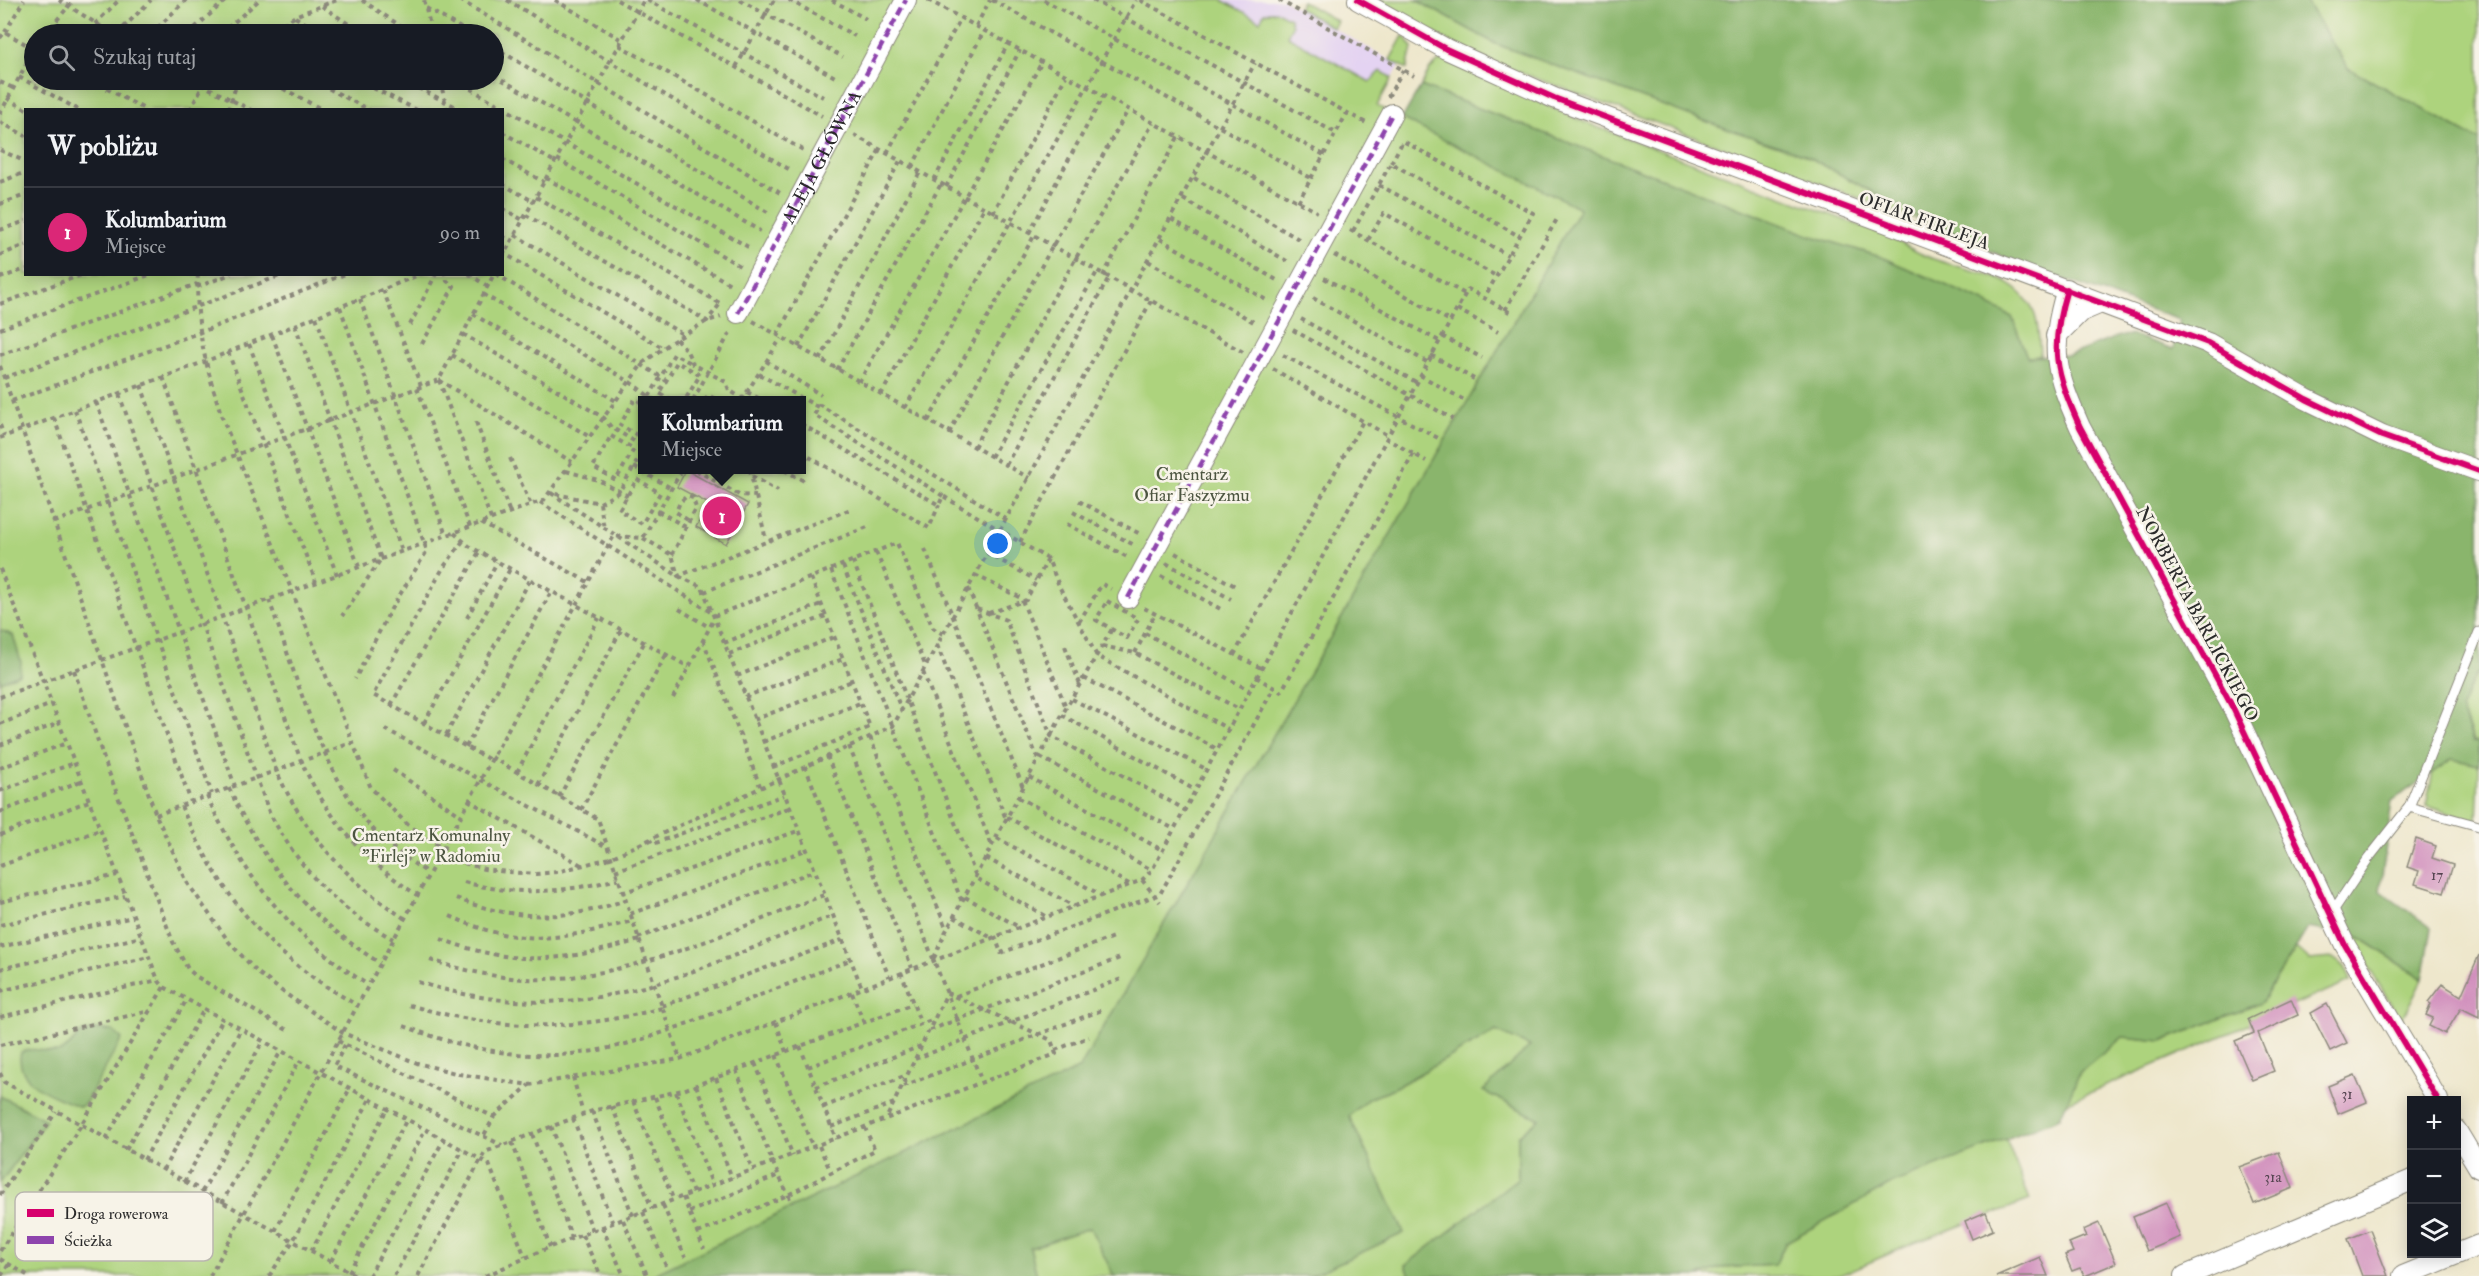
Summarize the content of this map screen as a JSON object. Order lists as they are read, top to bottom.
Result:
{
  "streets": {
    "street": ["ALEJA GŁÓWNA", "OFIAR FIRLEJA", "NORBERTA BARLICKIEGO"]
  },
  "crossings": [
    ["OFIAR FIRLEJA", "NORBERTA BARLICKIEGO"]
  ],
  "parks": ["Cmentarz Ofiar Faszyzmu", "Cmentarz Komunalny \"Firlej\" w Radomiu"],
  "house_numbers": ["17", "31", "31a"],
  "legend": ["Droga rowerowa", "Ścieżka"],
  "page": {
    "search": "Szukaj tutaj",
    "heading": "W pobliżu",
    "list": [
      {
        "mark": "1",
        "name": "Kolumbarium",
        "note": "Miejsce",
        "value": "90 m"
      }
    ],
    "popup": ["Kolumbarium", "Miejsce"],
    "pins": "1",
    "map_buttons": ["+", "−"]
  }
}
